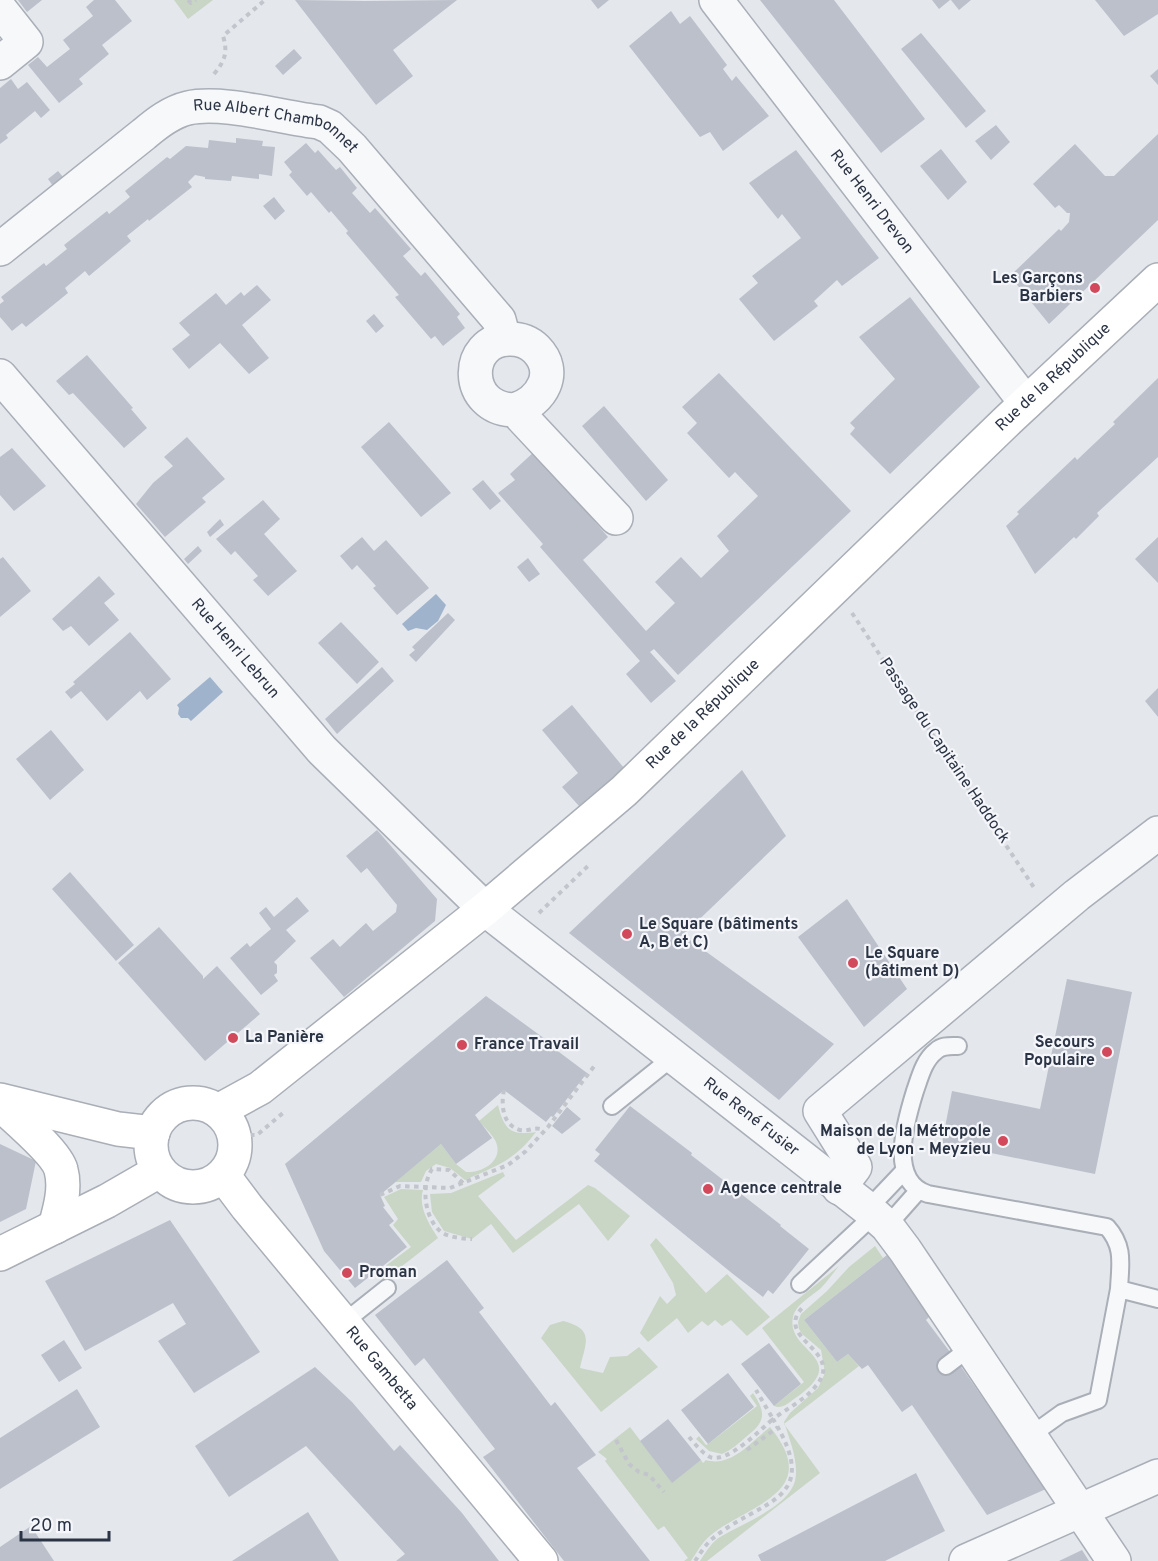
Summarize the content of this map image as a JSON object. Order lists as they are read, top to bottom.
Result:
{
  "streets": {
    "main road": ["Rue de la République", "Rue Gambetta"],
    "street": [
      "Rue Albert Chambonnet",
      "Rue Henri Drevon",
      "Rue Henri Lebrun",
      "Rue René Fusier"
    ],
    "path": ["Passage du Capitaine Haddock"]
  },
  "crossings": [
    ["Rue Henri Drevon", "Rue de la République"],
    ["Rue de la République", "Rue Henri Lebrun"],
    ["Rue de la République", "Passage du Capitaine Haddock"],
    ["Rue de la République", "Rue René Fusier"],
    ["Rue de la République", "Rue Gambetta"],
    ["Rue Henri Lebrun", "Rue René Fusier"]
  ],
  "places": [
    "Les Garçons Barbiers",
    "Le Square (bâtiments A, B et C)",
    "Le Square (bâtiment D)",
    "La Panière",
    "France Travail",
    "Secours Populaire",
    "Maison de la Métropole de Lyon - Meyzieu",
    "Agence centrale",
    "Proman"
  ],
  "scale_bar": "20 m"
}
